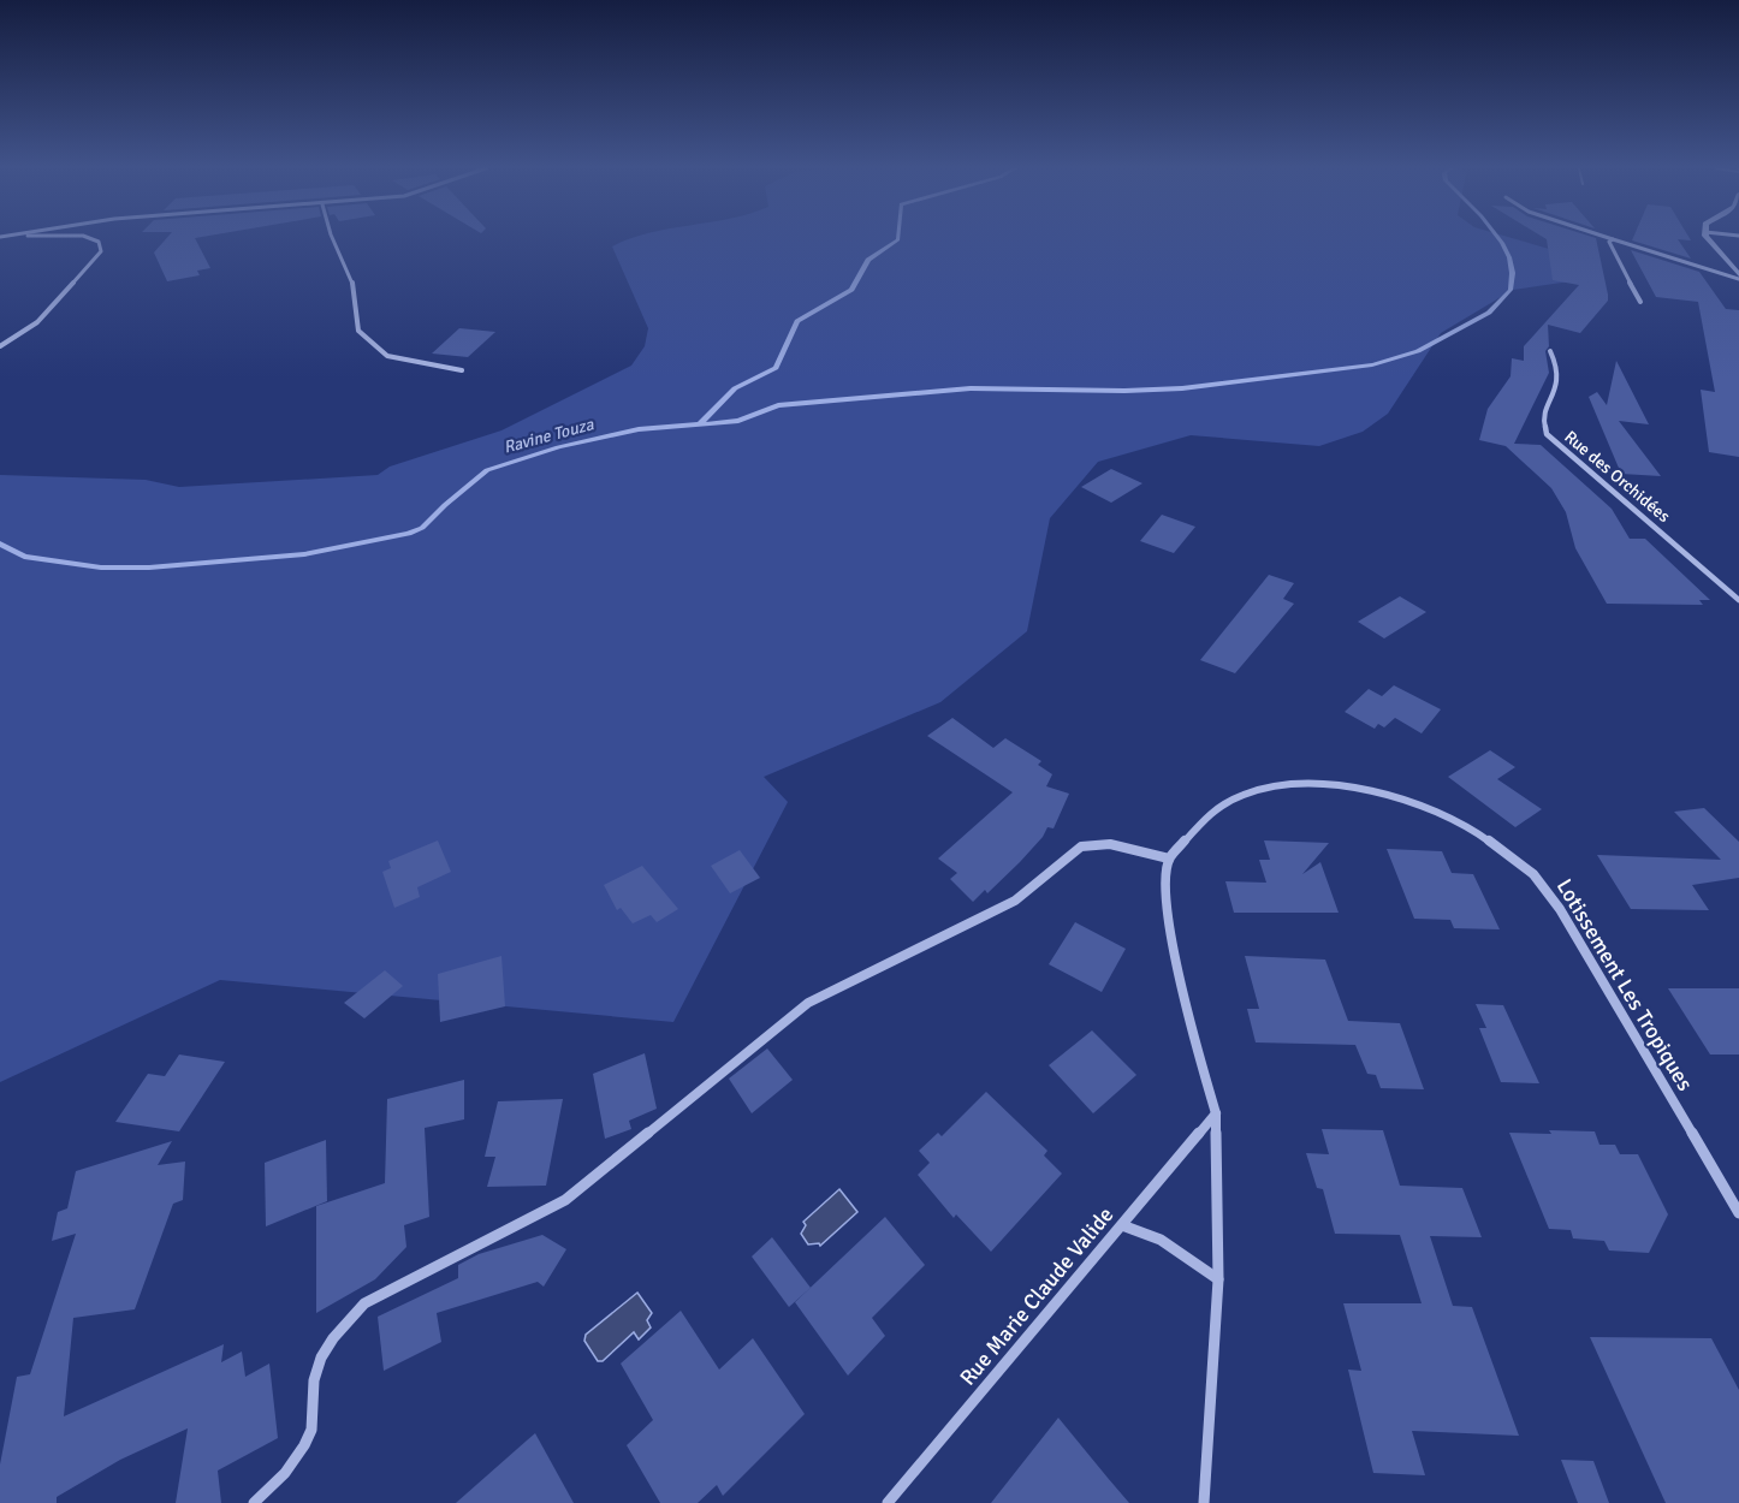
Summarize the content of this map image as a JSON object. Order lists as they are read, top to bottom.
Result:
{
  "streets": {
    "street": ["Rue des Orchidées", "Lotissement Les Tropiques", "Rue Marie Claude Valide"]
  },
  "water": ["Ravine Touza"]
}
